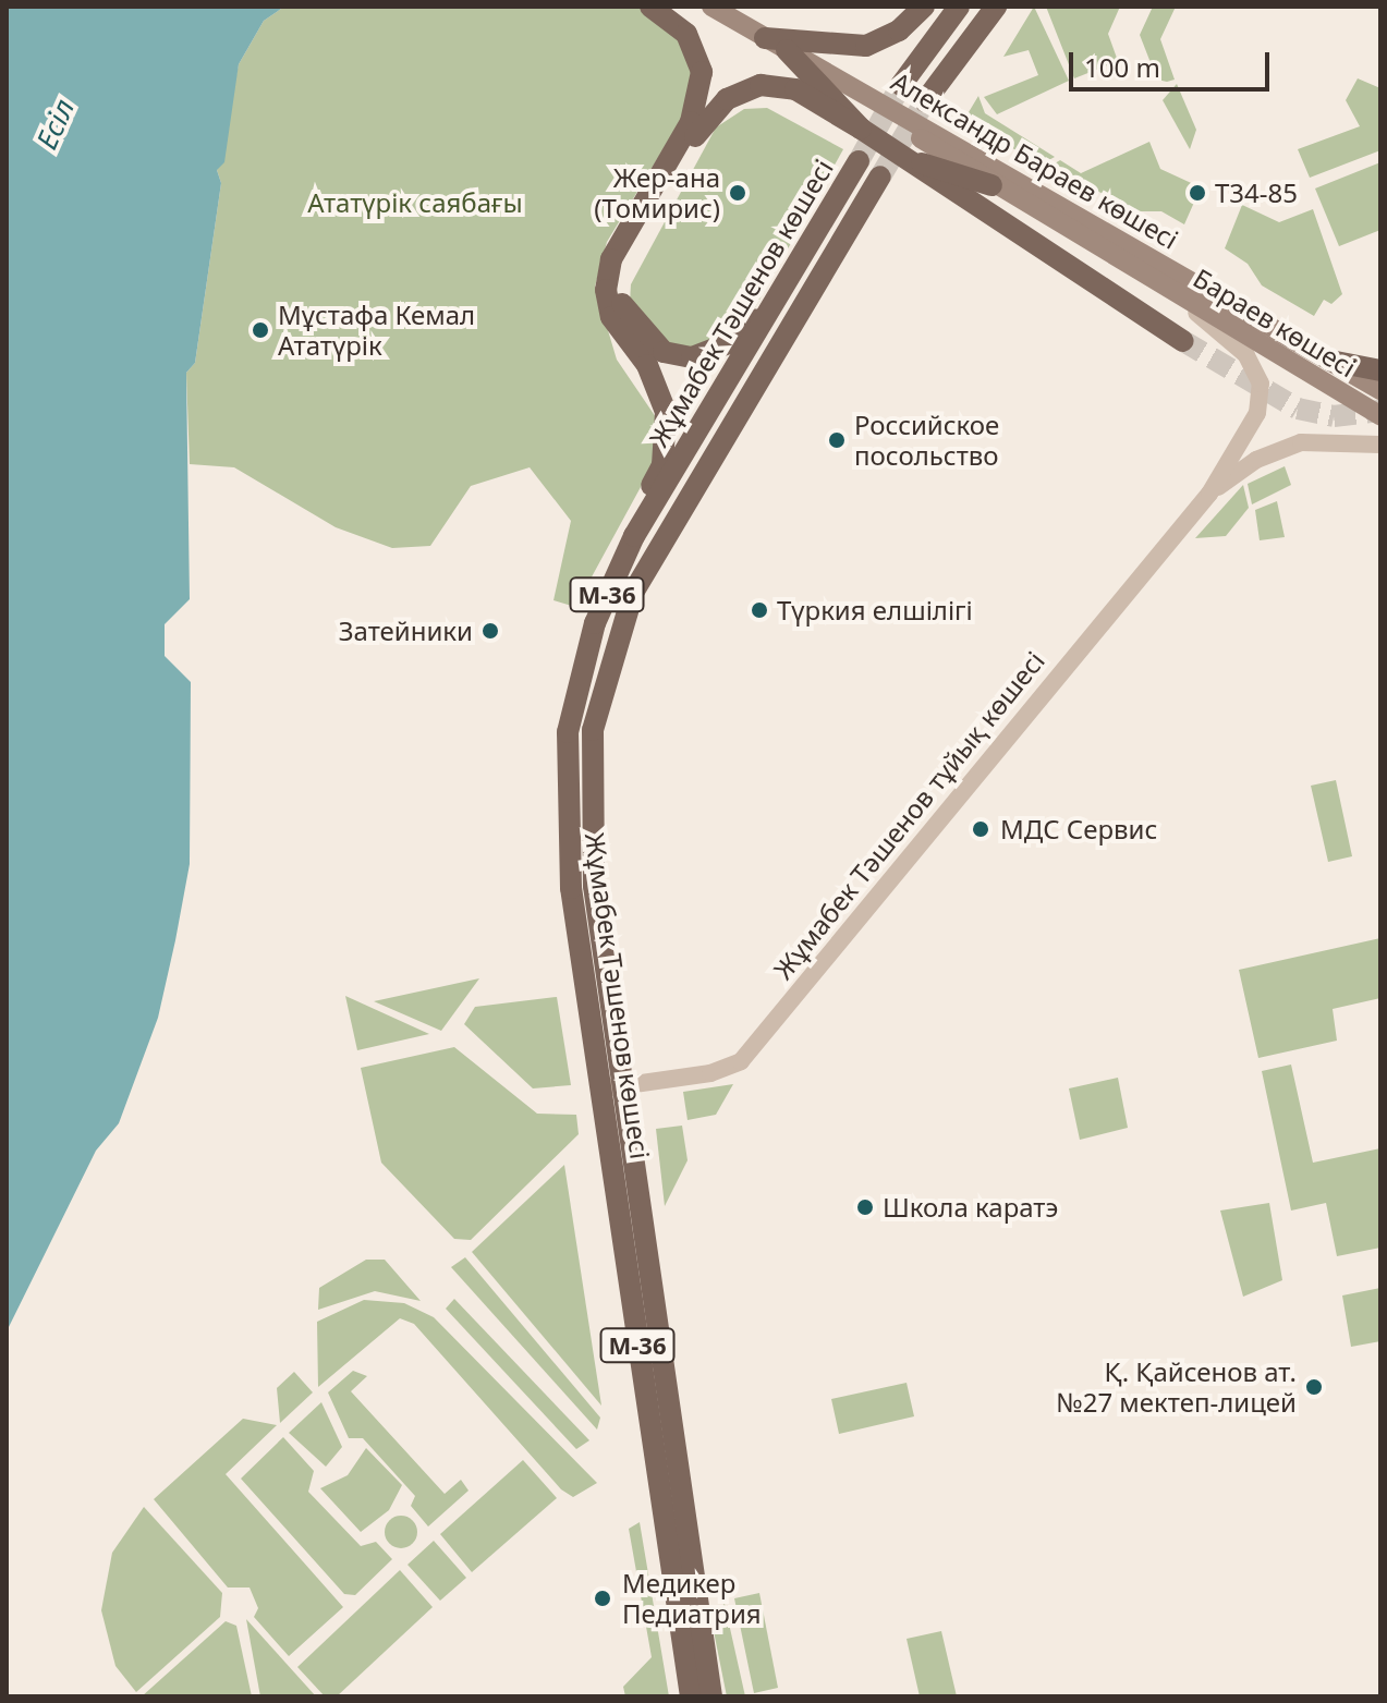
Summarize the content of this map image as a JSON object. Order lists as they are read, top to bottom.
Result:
{
  "streets": {
    "main road": [
      "Александр Бараев көшесі",
      "Жұмабек Тәшенов көшесі",
      "Бараев көшесі",
      "M-36"
    ],
    "street": ["Жұмабек Тәшенов тұйық көшесі"]
  },
  "crossings": [
    ["Александр Бараев көшесі", "Бараев көшесі"],
    ["Жұмабек Тәшенов көшесі", "Жұмабек Тәшенов тұйық көшесі"]
  ],
  "water": ["Есіл"],
  "parks": ["Ататүрік саябағы"],
  "places": [
    "Жер-ана (Томирис)",
    "Т34-85",
    "Мұстафа Кемал Ататүрік",
    "Российское посольство",
    "Түркия елшілігі",
    "Затейники",
    "МДС Сервис",
    "Школа каратэ",
    "Қ. Қайсенов ат. №27 мектеп-лицей",
    "Медикер Педиатрия"
  ],
  "scale_bar": "100 m"
}
